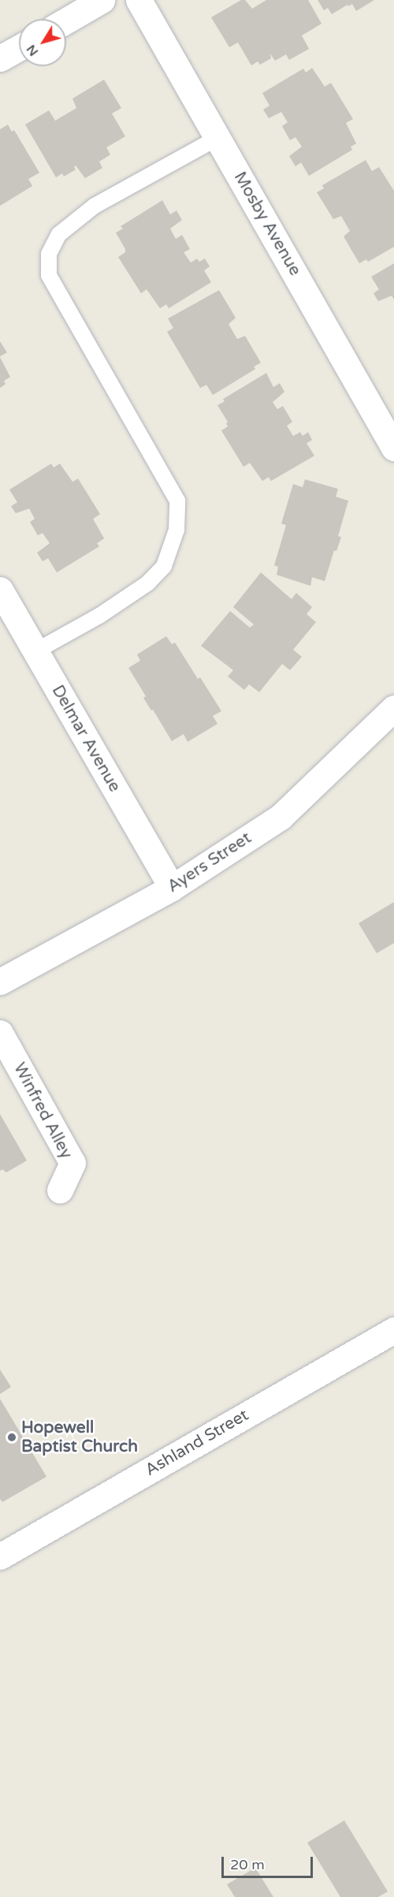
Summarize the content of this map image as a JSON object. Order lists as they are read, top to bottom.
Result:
{
  "streets": {
    "street": [
      "Mosby Avenue",
      "Delmar Avenue",
      "Ayers Street",
      "Winfred Alley",
      "Ashland Street"
    ]
  },
  "crossings": [
    ["Delmar Avenue", "Ayers Street"]
  ],
  "places": ["Hopewell Baptist Church"],
  "scale_bar": "20 m",
  "north": "bottom left"
}
